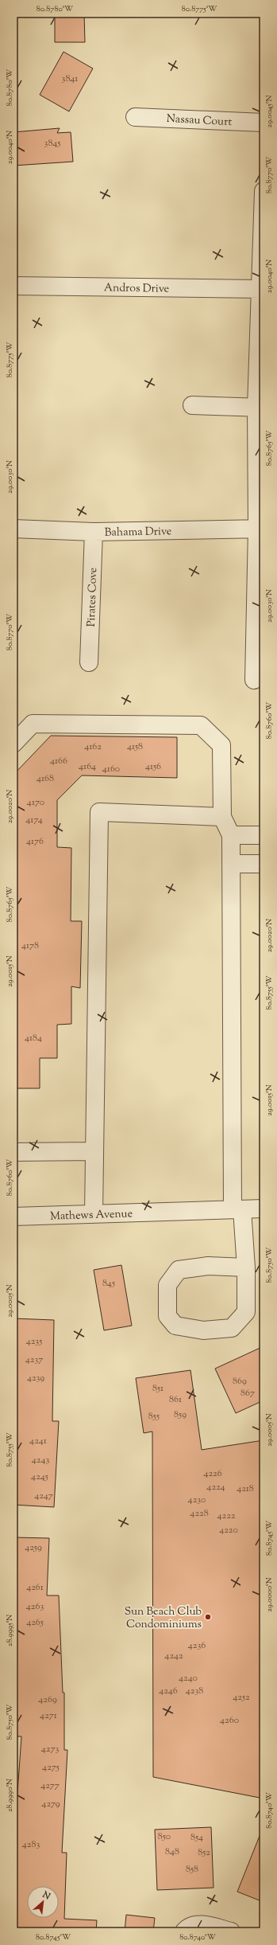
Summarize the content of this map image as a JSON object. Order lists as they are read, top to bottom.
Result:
{
  "streets": {
    "street": [
      "Nassau Court",
      "Andros Drive",
      "Bahama Drive",
      "Pirates Cove",
      "Mathews Avenue"
    ]
  },
  "crossings": [
    ["Bahama Drive", "Pirates Cove"]
  ],
  "places": ["Sun Beach Club Condominiums"],
  "house_numbers": [
    "3841",
    "3845",
    "4162",
    "4158",
    "4166",
    "4164",
    "4156",
    "4160",
    "4168",
    "4170",
    "4174",
    "4176",
    "4178",
    "4184",
    "845",
    "4235",
    "4237",
    "4239",
    "869",
    "851",
    "867",
    "861",
    "859",
    "855",
    "4241",
    "4243",
    "4226",
    "4245",
    "4224",
    "4218",
    "4247",
    "4230",
    "4228",
    "4222",
    "4220",
    "4259",
    "4261",
    "4263",
    "4265",
    "4236",
    "4242",
    "4240",
    "4246",
    "4238",
    "4252",
    "4269",
    "4271",
    "4260",
    "4273",
    "4275",
    "4277",
    "4279",
    "850",
    "854",
    "4283",
    "848",
    "852",
    "858"
  ],
  "north": "top right",
  "coordinates": [
    "80.8780°W",
    "80.8775°W",
    "29.0045°N",
    "29.0040°N",
    "80.8770°W",
    "80.8765°W",
    "29.0030°N",
    "80.8760°W",
    "29.0020°N",
    "29.0015°N",
    "80.8755°W",
    "80.8750°W",
    "29.0005°N",
    "80.8745°W",
    "29.0000°N",
    "28.9995°N",
    "28.9990°N",
    "80.8740°W"
  ]
}
